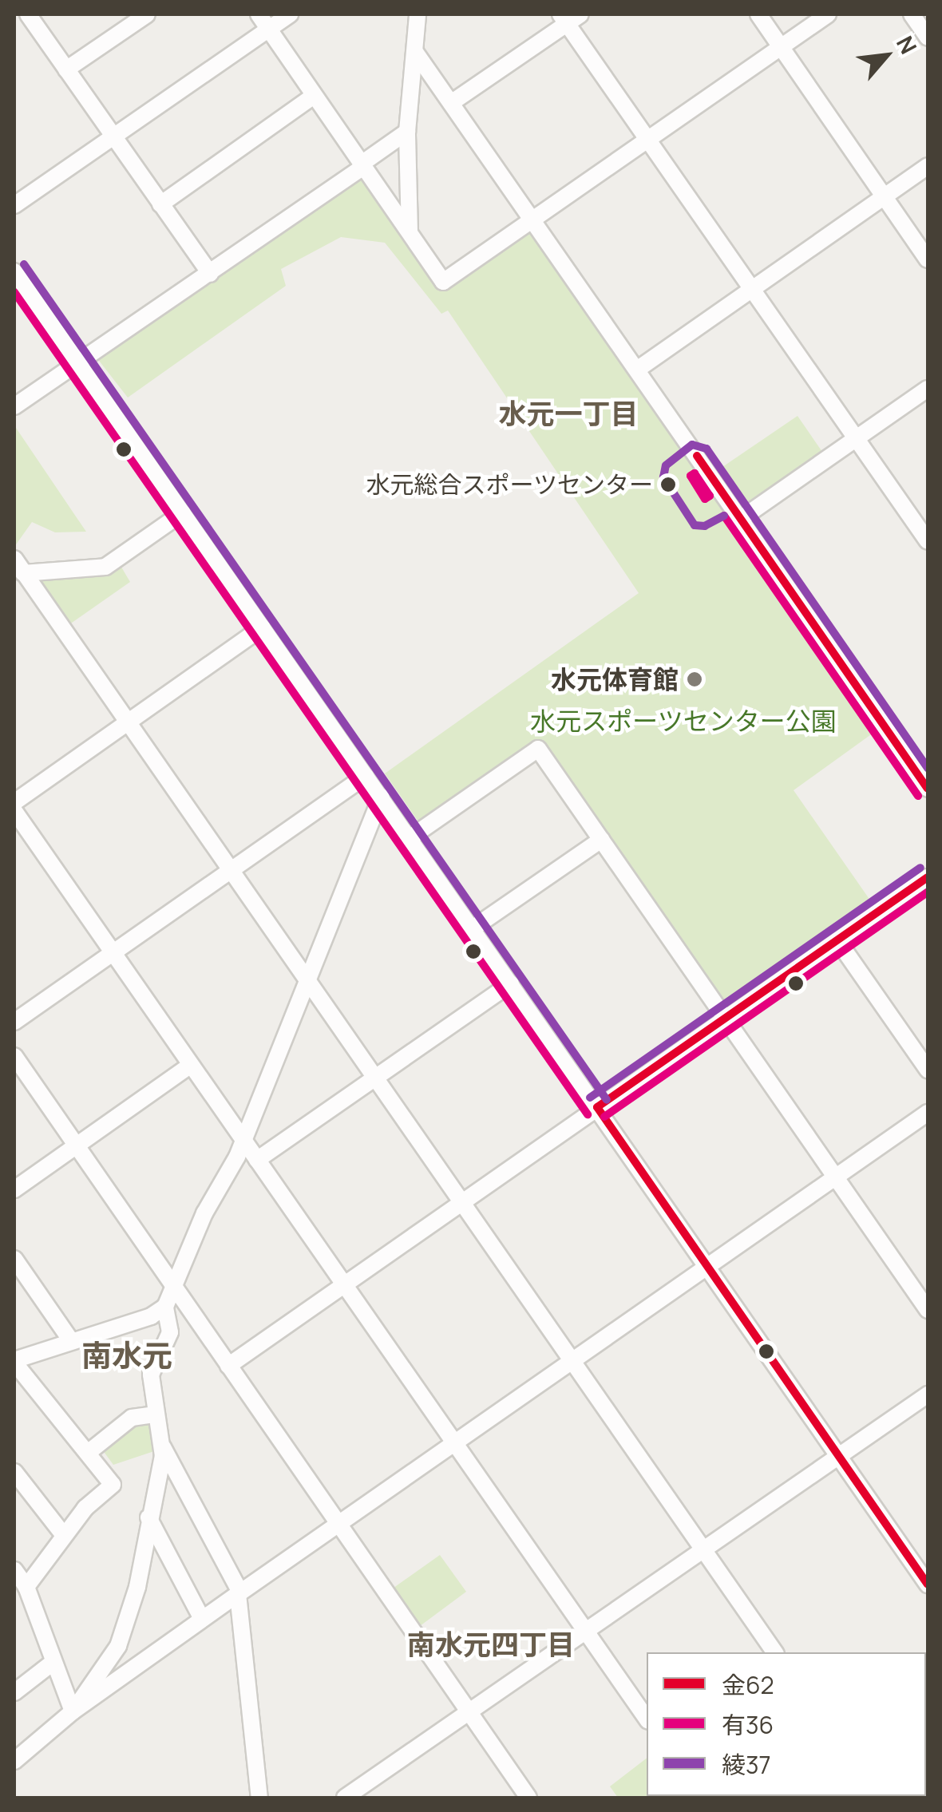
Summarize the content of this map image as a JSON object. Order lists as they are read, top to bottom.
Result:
{
  "districts": ["水元一丁目", "南水元", "南水元四丁目"],
  "parks": ["水元スポーツセンター公園"],
  "places": ["水元総合スポーツセンター", "水元体育館"],
  "lines": ["transit line 綾37", "transit line 有36", "transit line 金62"],
  "legend": ["金62", "有36", "綾37"],
  "north": "top right"
}
